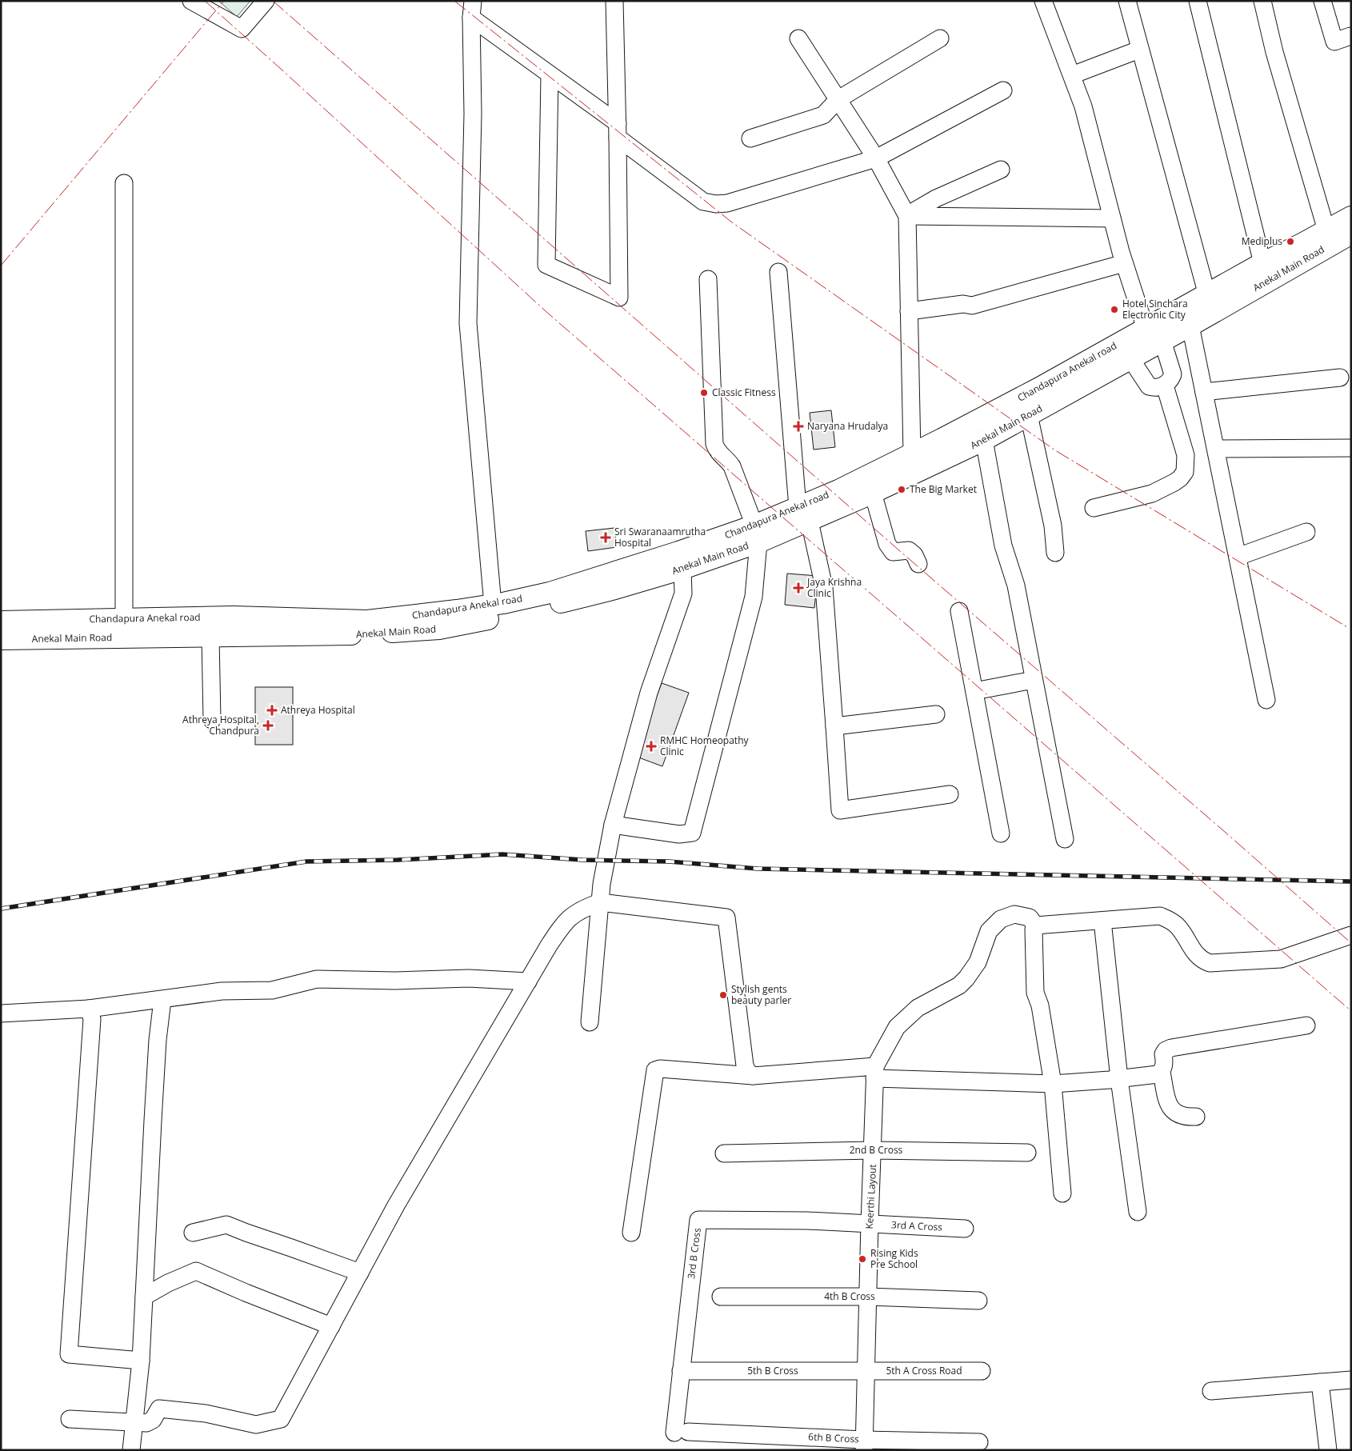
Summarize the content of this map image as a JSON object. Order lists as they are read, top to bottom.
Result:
{
  "streets": {
    "main road": ["Anekal Main Road", "Chandapura Anekal road"],
    "street": [
      "2nd B Cross",
      "Keerthi Layout",
      "3rd A Cross",
      "3rd B Cross",
      "4th B Cross",
      "5th B Cross",
      "5th A Cross Road",
      "6th B Cross"
    ]
  },
  "crossings": [
    ["Anekal Main Road", "Chandapura Anekal road"],
    ["2nd B Cross", "Keerthi Layout"],
    ["Keerthi Layout", "3rd A Cross"],
    ["Keerthi Layout", "3rd B Cross"],
    ["Keerthi Layout", "4th B Cross"],
    ["Keerthi Layout", "5th B Cross"],
    ["Keerthi Layout", "5th A Cross Road"],
    ["Keerthi Layout", "6th B Cross"],
    ["3rd A Cross", "3rd B Cross"],
    ["3rd B Cross", "5th B Cross"],
    ["3rd B Cross", "6th B Cross"],
    ["5th B Cross", "5th A Cross Road"]
  ],
  "places": {
    "other": [
      "Mediplus",
      "Hotel Sinchara Electronic City",
      "Classic Fitness",
      "The Big Market",
      "Stylish gents beauty parler",
      "Rising Kids Pre School"
    ],
    "health": [
      "Naryana Hrudalya",
      "Sri Swaranaamrutha Hospital",
      "Jaya Krishna Clinic",
      "Athreya Hospital",
      "Athreya Hospital, Chandpura",
      "RMHC Homeopathy Clinic"
    ]
  }
}
